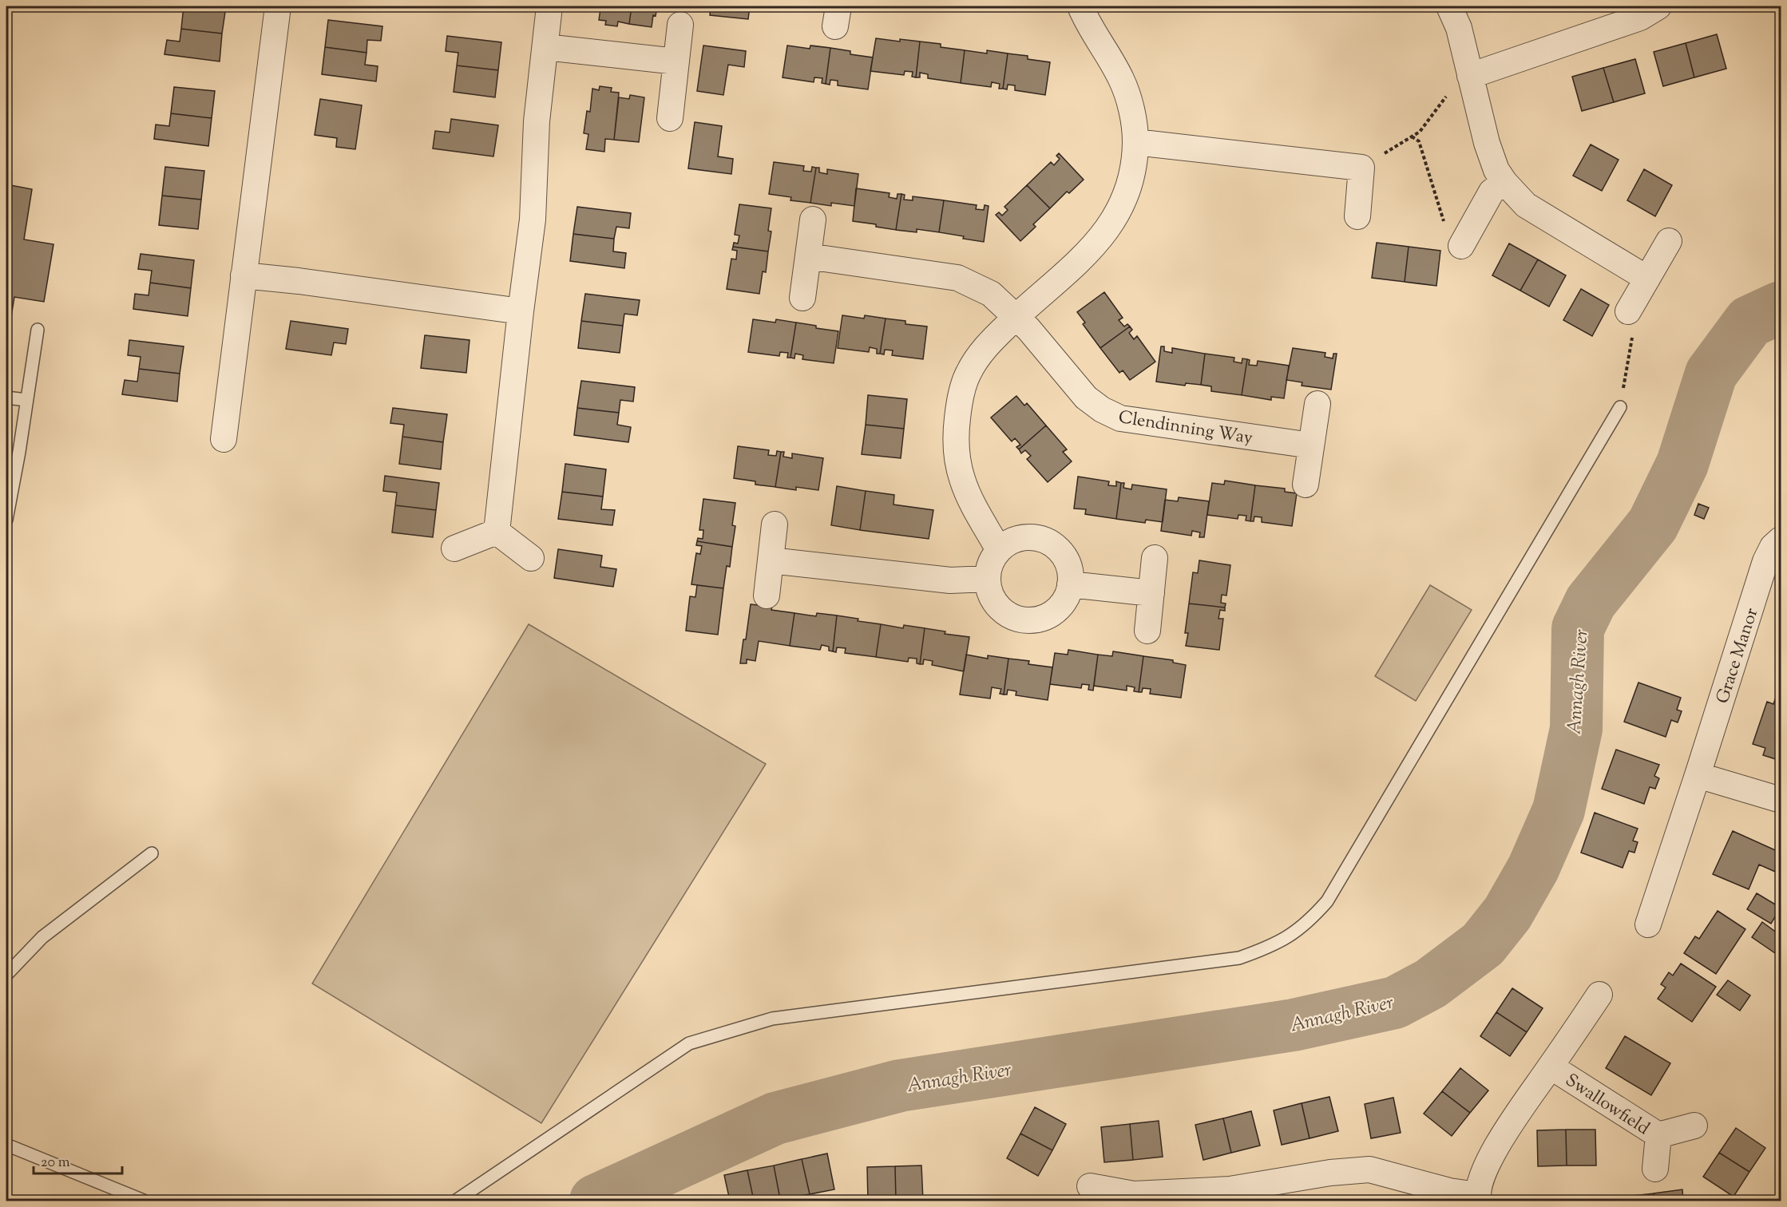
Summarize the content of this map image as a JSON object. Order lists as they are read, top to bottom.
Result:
{
  "streets": {
    "street": ["Clendinning Way", "Grace Manor", "Swallowfield"]
  },
  "water": ["Annagh River"],
  "scale_bar": "20 m"
}
